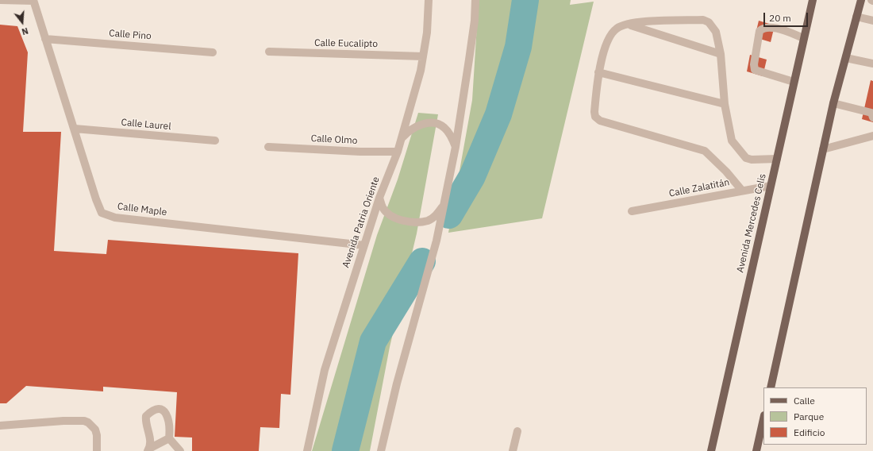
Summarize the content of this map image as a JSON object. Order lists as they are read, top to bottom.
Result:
{
  "streets": {
    "main road": ["Avenida Mercedes Celis"],
    "street": [
      "Calle Pino",
      "Calle Eucalipto",
      "Calle Laurel",
      "Calle Olmo",
      "Calle Zalatitán",
      "Calle Maple",
      "Avenida Patria Oriente"
    ]
  },
  "crossings": [
    ["Calle Pino", "Calle Maple"],
    ["Calle Eucalipto", "Avenida Patria Oriente"],
    ["Calle Laurel", "Calle Maple"],
    ["Calle Olmo", "Avenida Patria Oriente"],
    ["Calle Zalatitán", "Avenida Mercedes Celis"],
    ["Calle Maple", "Avenida Patria Oriente"]
  ],
  "legend": ["Calle", "Parque", "Edificio"],
  "scale_bar": "20 m",
  "north": "bottom"
}
